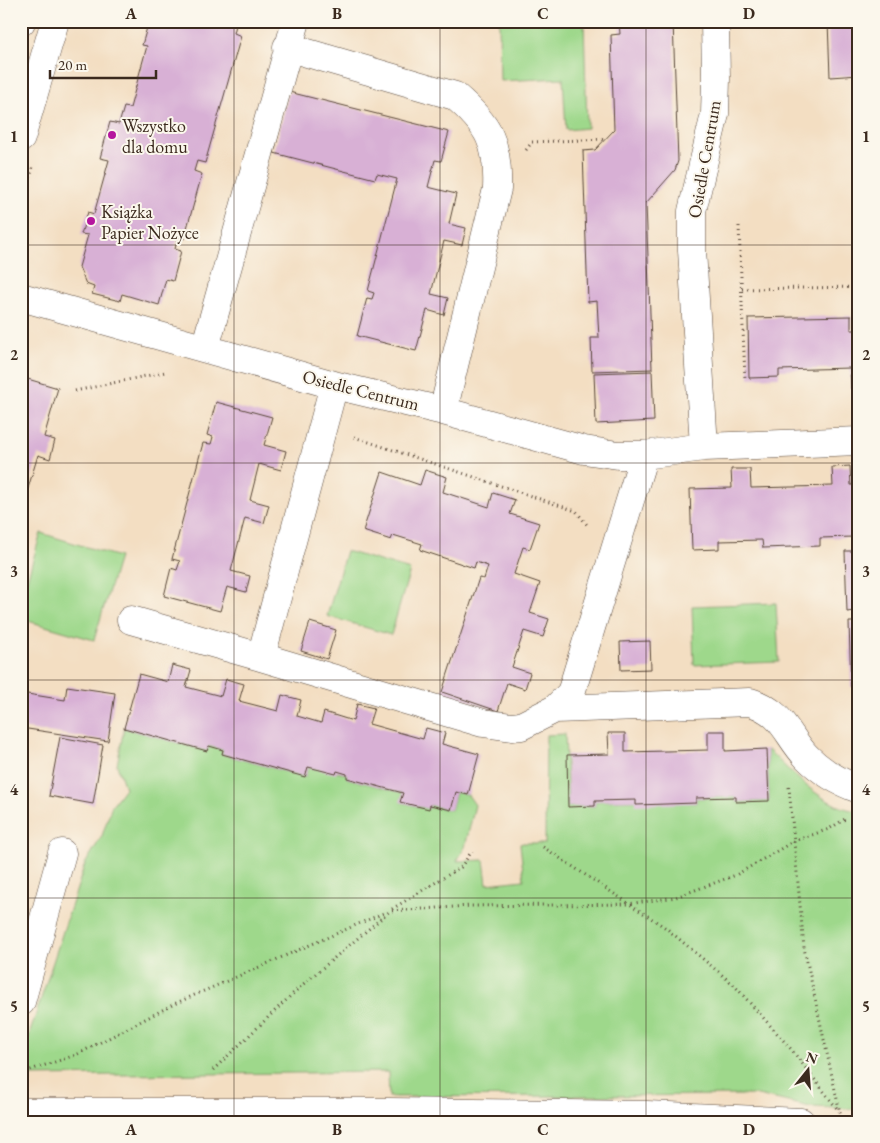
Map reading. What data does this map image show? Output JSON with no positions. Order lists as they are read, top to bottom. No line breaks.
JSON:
{"streets":{"main road":["Osiedle Centrum"]},"places":["Wszystko dla domu","Książka Papier Nożyce"],"scale_bar":"20 m","north":"top","grid":{"columns":["A","B","C","D"],"rows":["1","2","3","4","5"]}}
